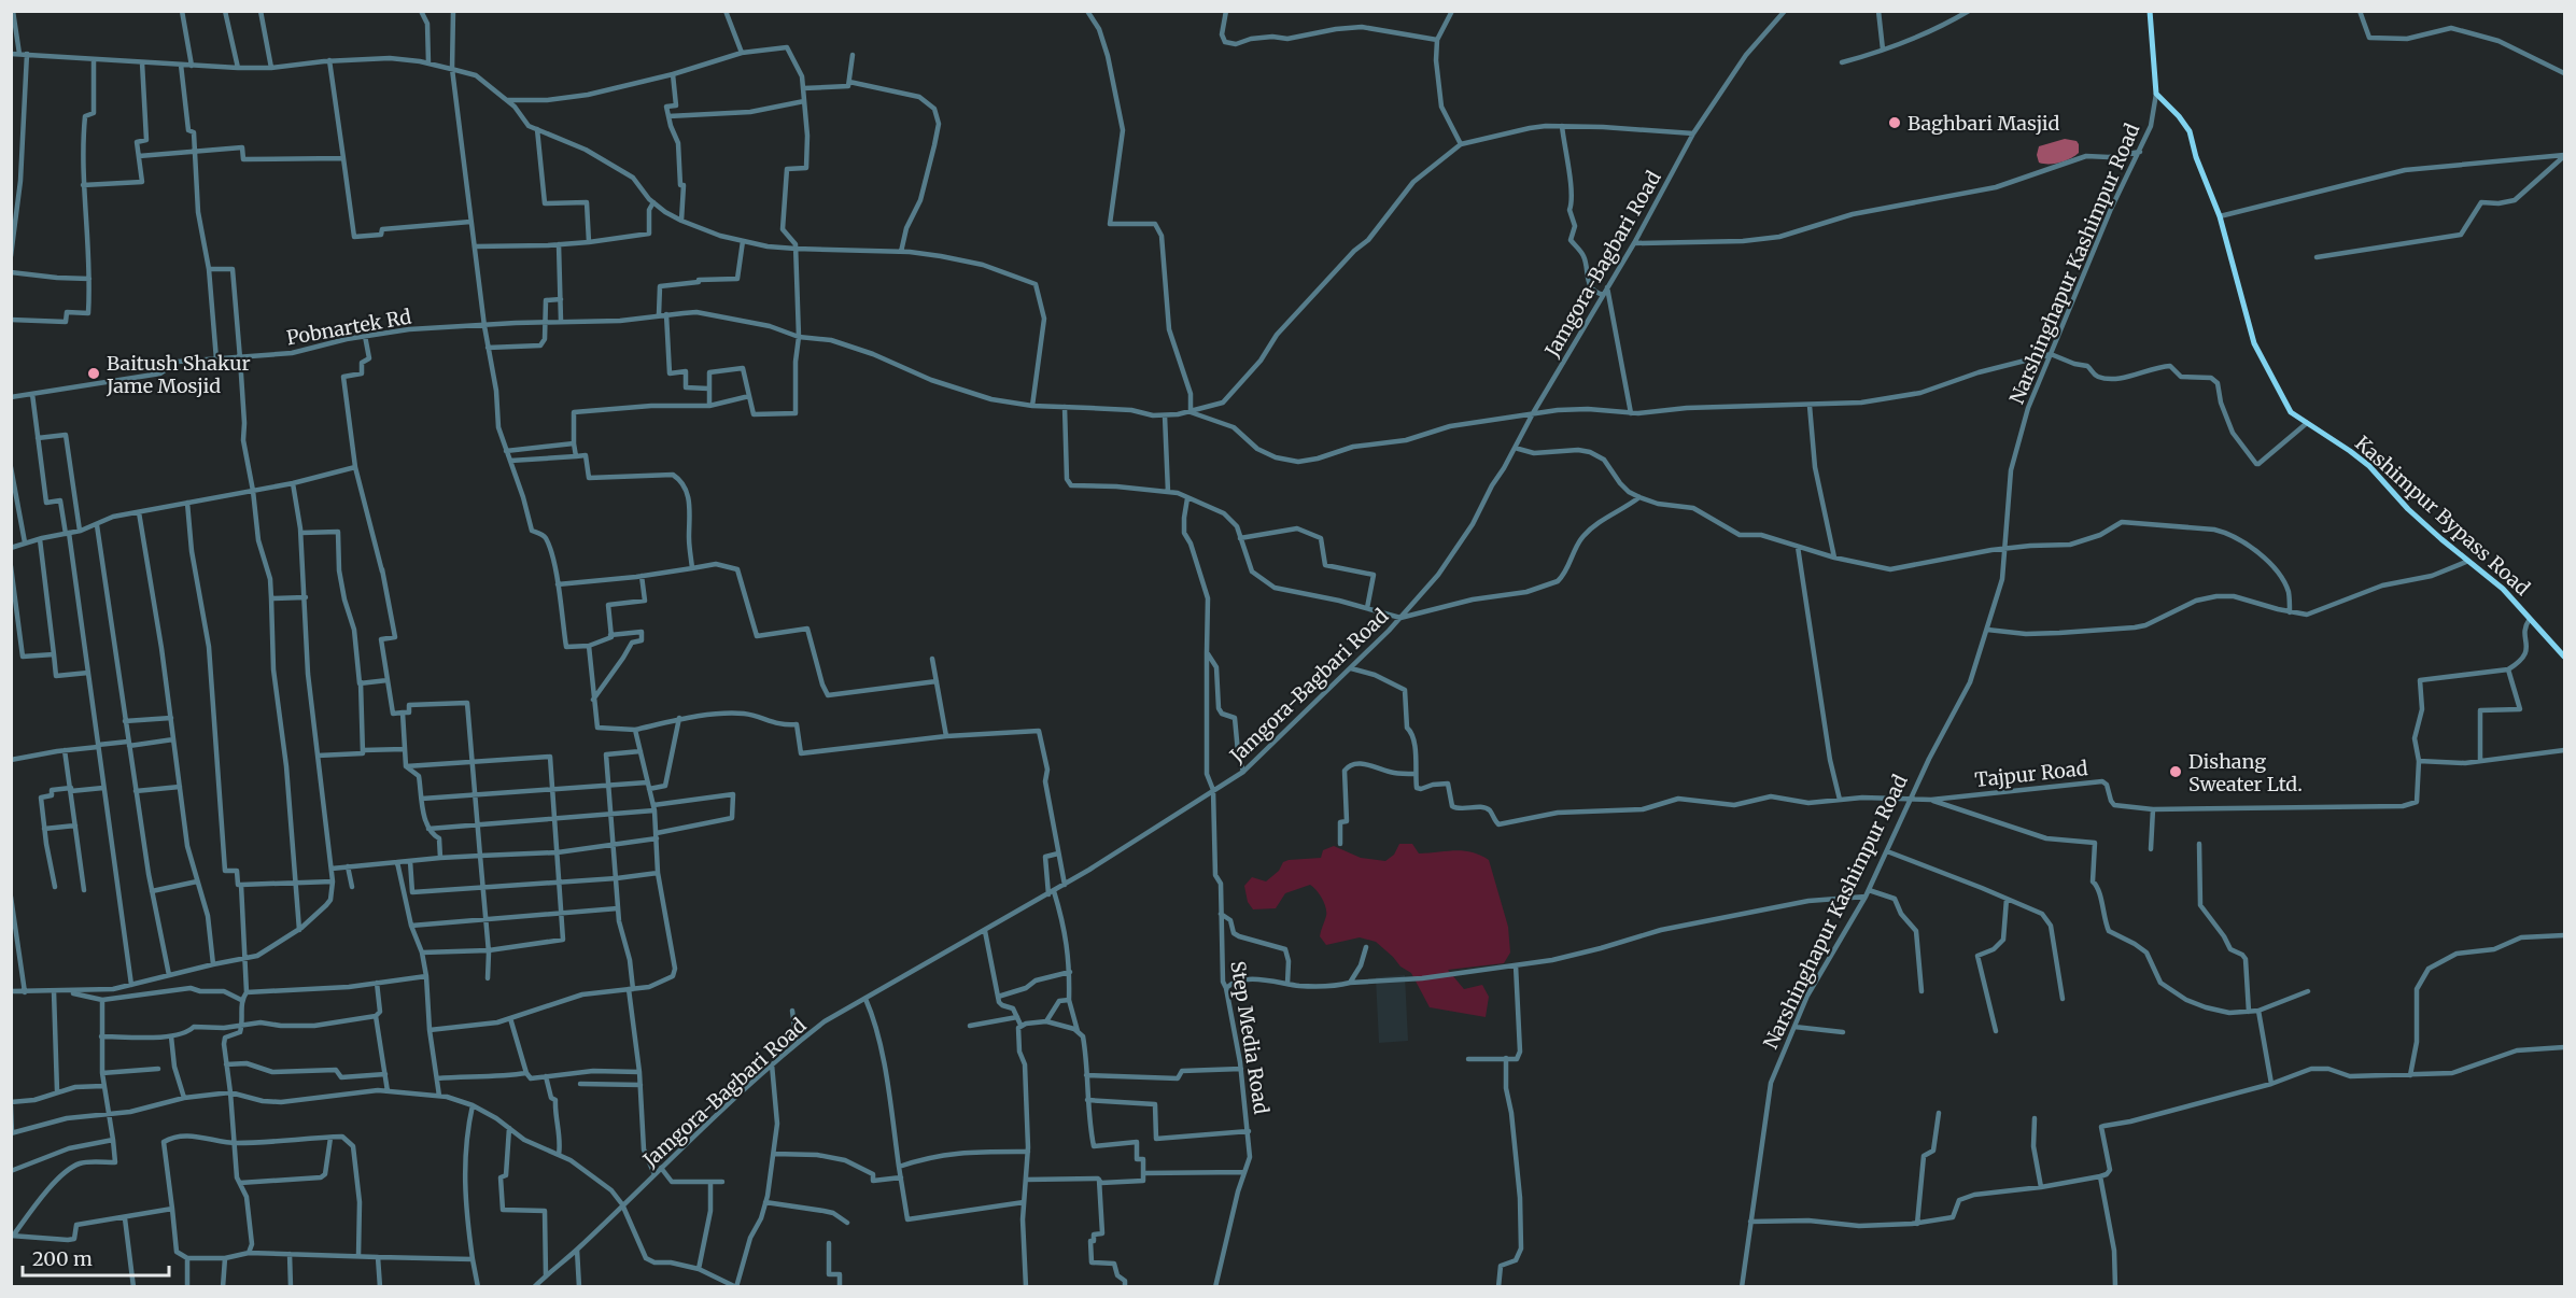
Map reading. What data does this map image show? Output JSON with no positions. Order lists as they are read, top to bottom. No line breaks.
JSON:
{"streets":{"main road":["Narshinghapur Kashimpur Road","Kashimpur Bypass Road"],"street":["Jamgora-Bagbari Road","Pobnartek Rd","Tajpur Road","Step Media Road"]},"crossings":[["Jamgora-Bagbari Road","Step Media Road"],["Narshinghapur Kashimpur Road","Kashimpur Bypass Road"],["Narshinghapur Kashimpur Road","Tajpur Road"]],"places":["Baghbari Masjid","Baitush Shakur Jame Mosjid","Dishang Sweater Ltd."],"scale_bar":"200 m"}
